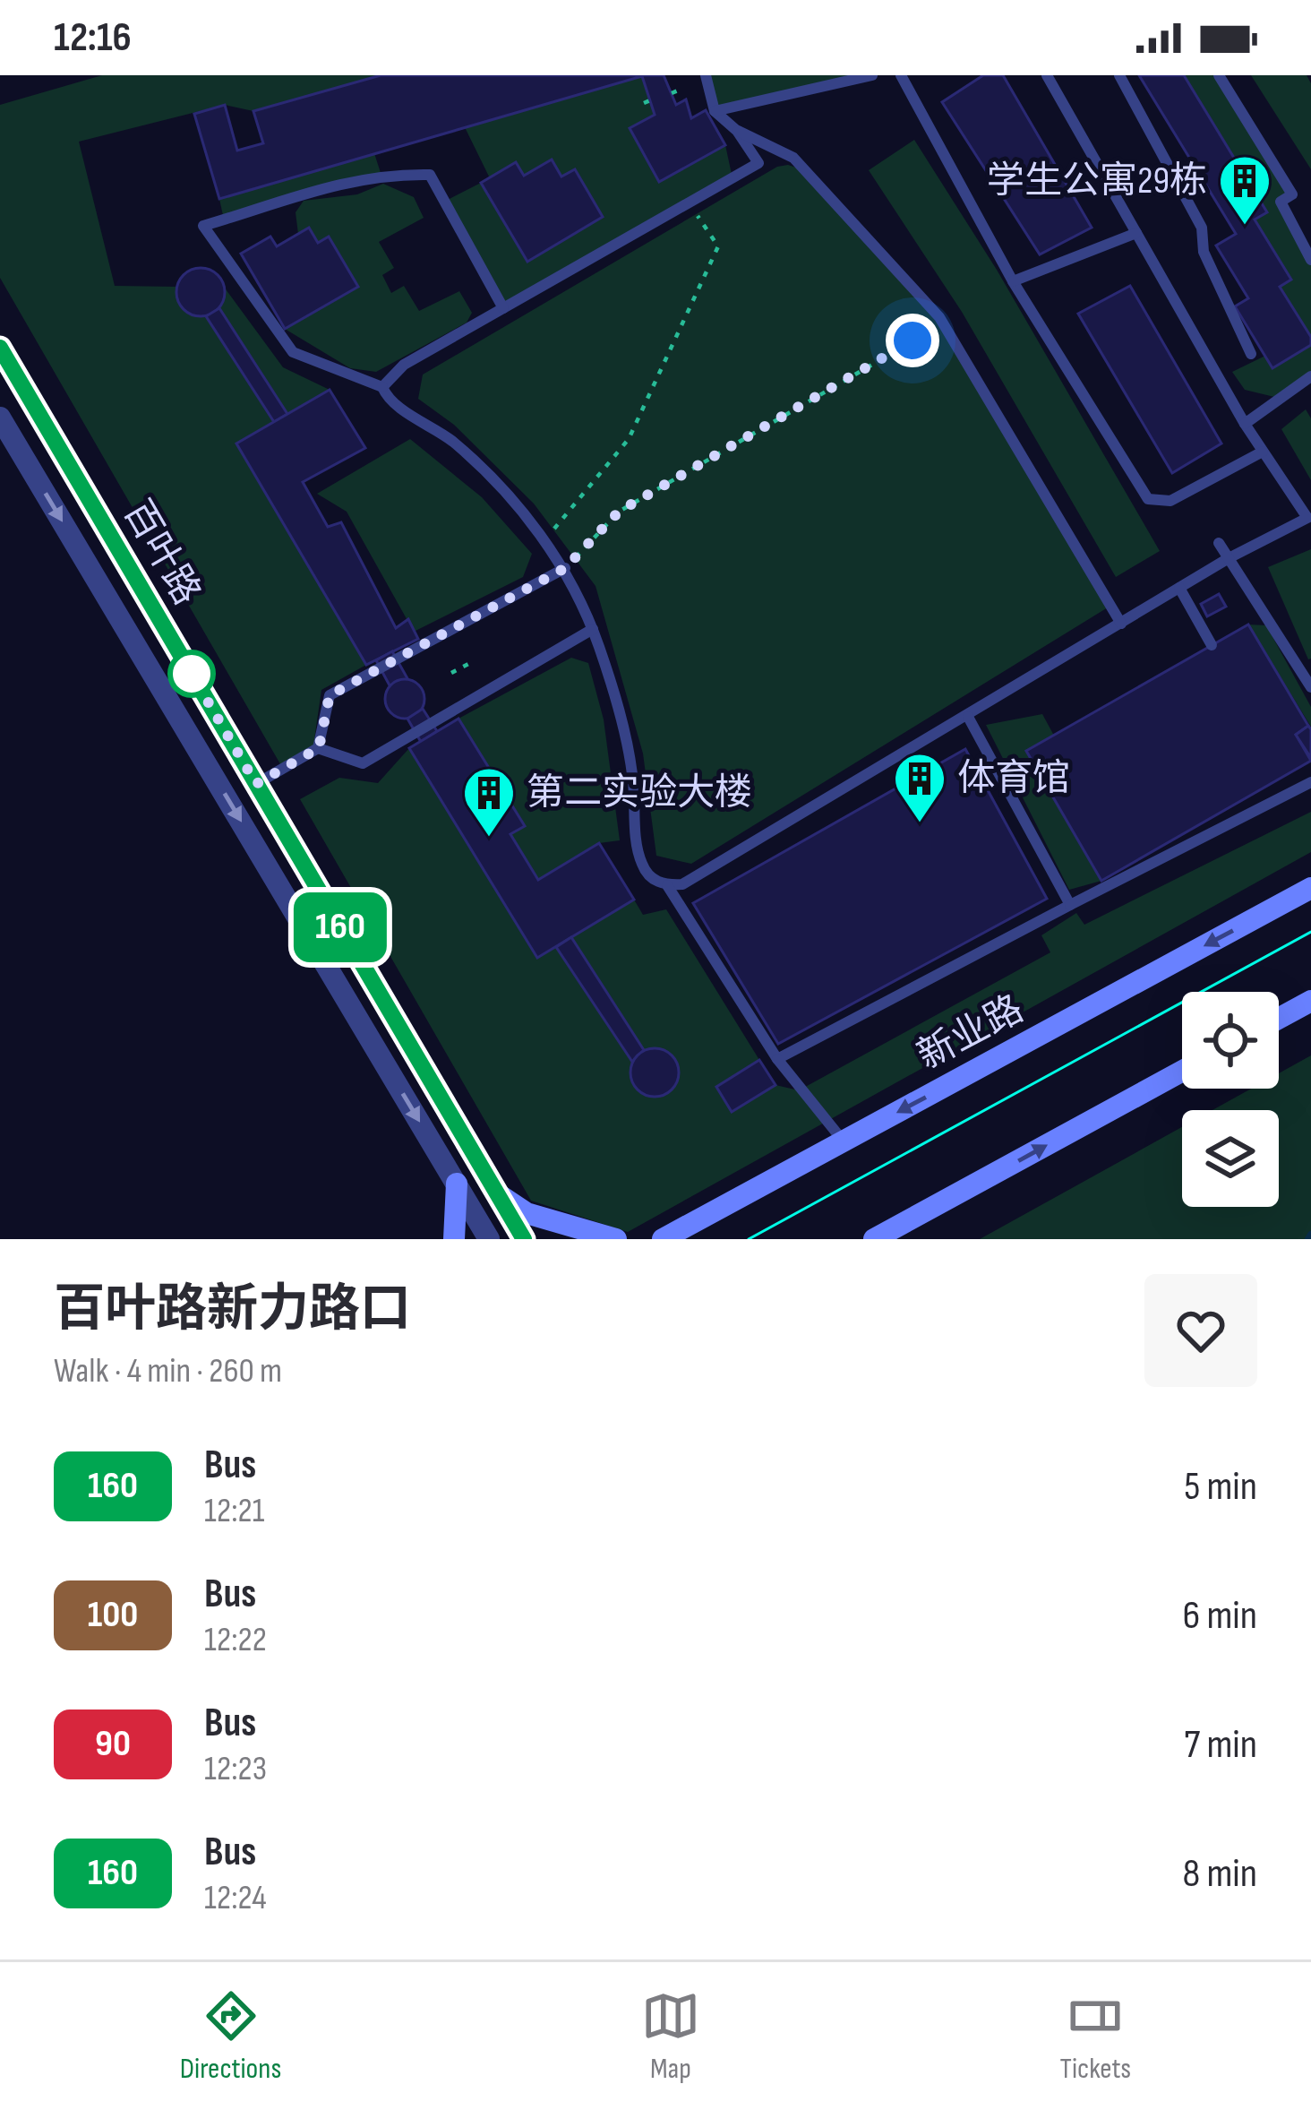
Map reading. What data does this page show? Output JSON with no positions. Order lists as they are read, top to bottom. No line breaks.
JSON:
{"streets":{"main road":["新业路"],"street":["百叶路"]},"places":{"building":["学生公寓29栋","体育馆","第二实验大楼"]},"lines":["bus line 160"],"page":{"status":"12:16","on_map":"160","heading":["百叶路新力路口","Walk · 4 min · 260 m"],"list":[{"mark":"160","name":"Bus","note":"12:21","value":"5 min"},{"mark":"100","name":"Bus","note":"12:22","value":"6 min"},{"mark":"90","name":"Bus","note":"12:23","value":"7 min"},{"mark":"160","name":"Bus","note":"12:24","value":"8 min"}],"tabs":["Directions","Map","Tickets"]}}
